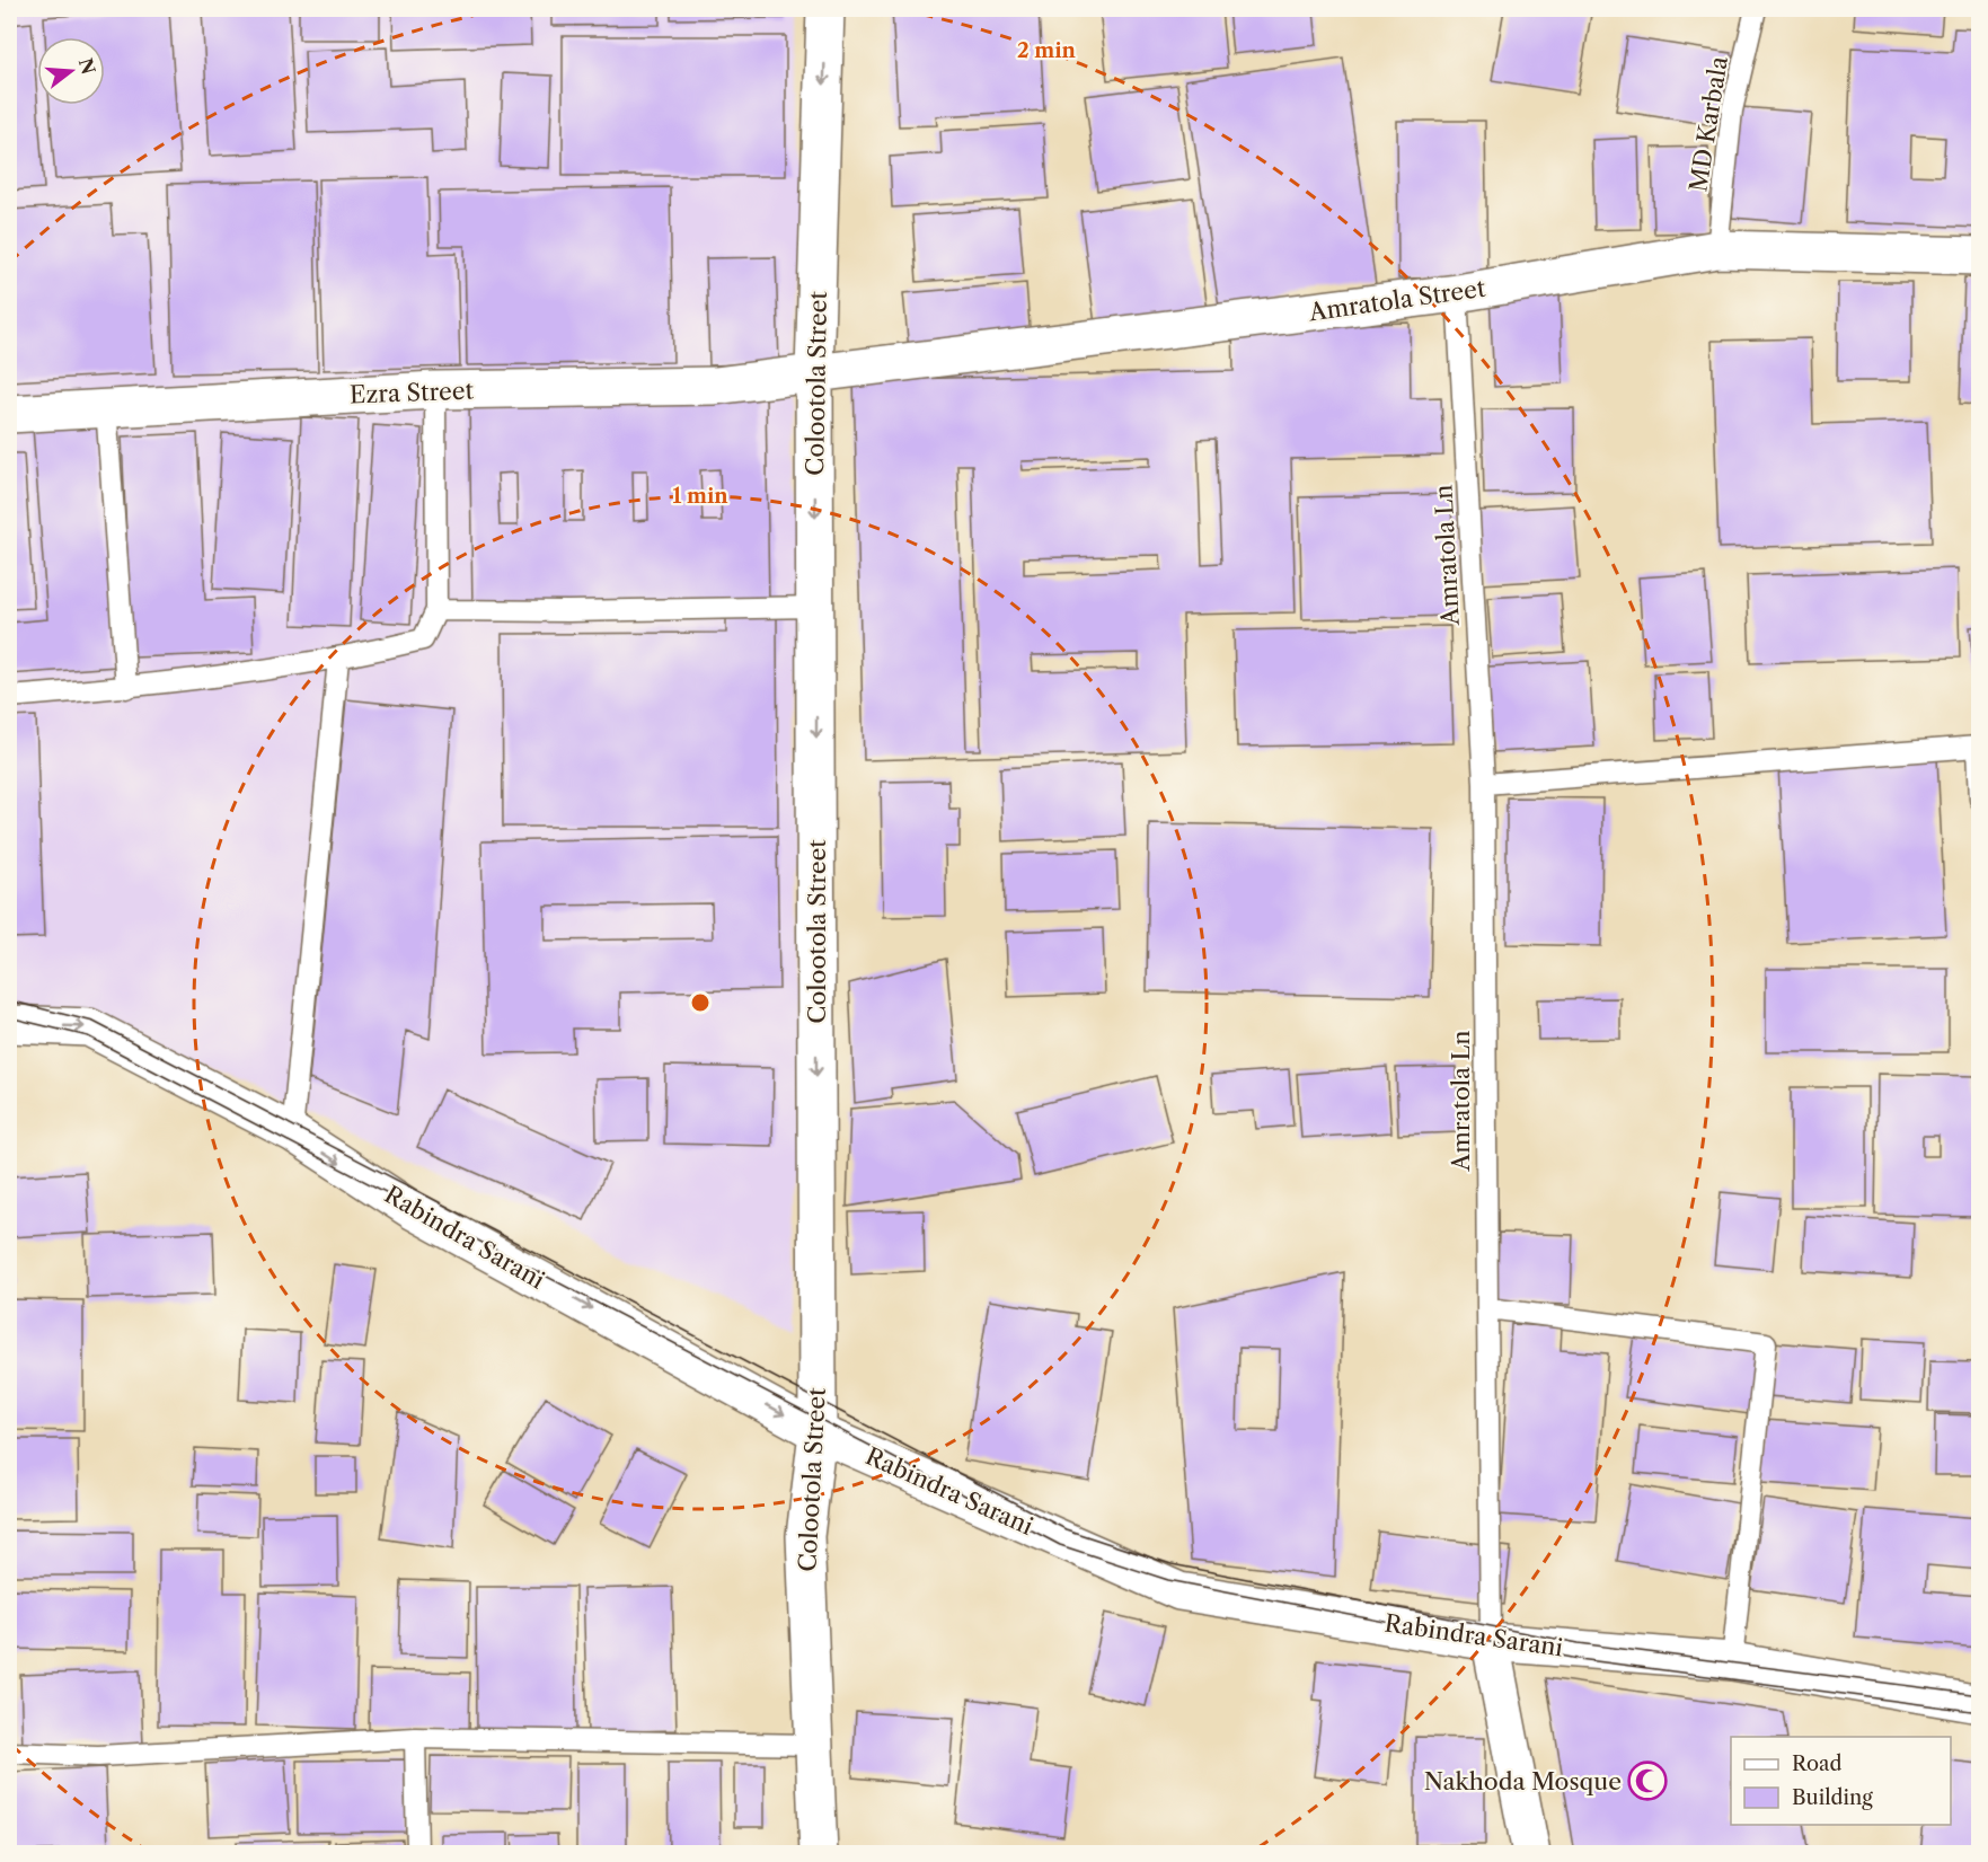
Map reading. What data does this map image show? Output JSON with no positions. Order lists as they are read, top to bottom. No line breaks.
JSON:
{"streets":{"main road":["Amratola Street","Colootola Street","Ezra Street","Rabindra Sarani"],"lane":["MD Karbala","Amratola Ln"]},"crossings":[["MD Karbala","Amratola Street"],["Amratola Street","Colootola Street"],["Amratola Street","Ezra Street"],["Amratola Street","Amratola Ln"],["Colootola Street","Ezra Street"],["Colootola Street","Rabindra Sarani"],["Amratola Ln","Rabindra Sarani"]],"one_way":["Colootola Street","Rabindra Sarani"],"places":{"mosque":["Nakhoda Mosque"]},"legend":["Road","Building"],"north":"right","rings":["2 min","1 min"]}
